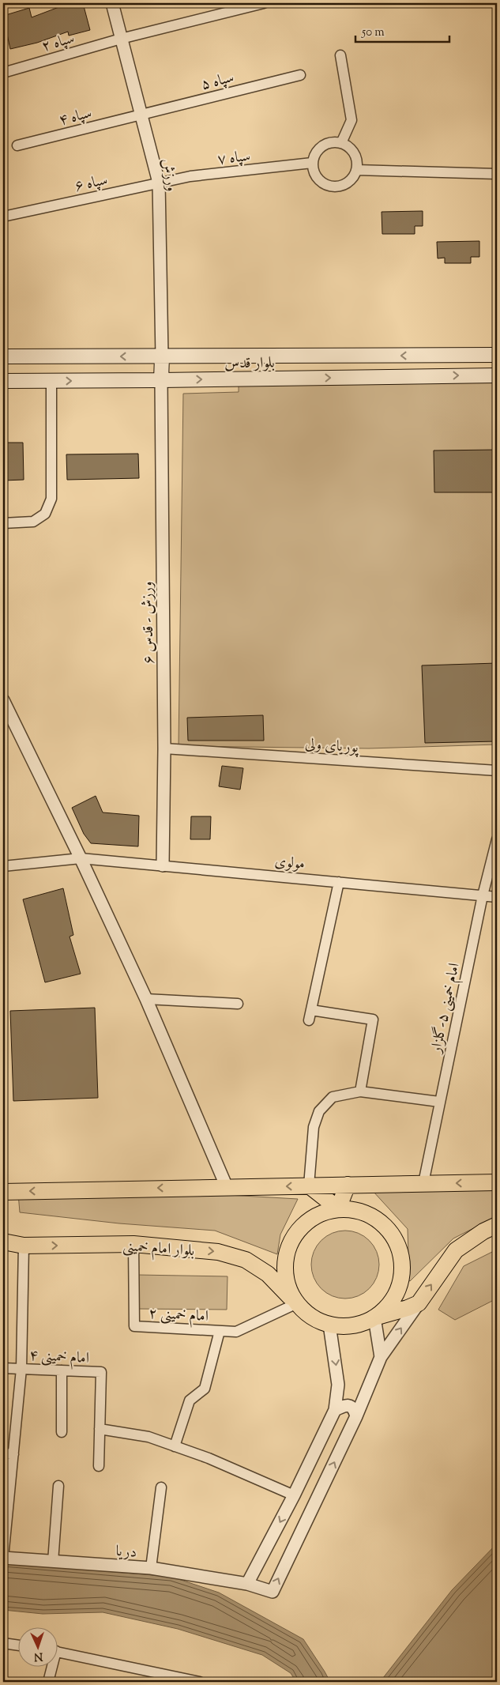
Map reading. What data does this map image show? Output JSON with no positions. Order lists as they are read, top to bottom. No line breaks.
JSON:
{"streets":{"main road":["بلوار قدس","بلوار امام خمینی"],"street":["سپاه ۲","سپاه ۵","سپاه ۴","سپاه ۷","ورزش","سپاه ۶","ورزش - قدس ۶","پوریای ولی","مولوی","امام خمینی ۵-گلزار","امام خمینی ۲","امام خمینی ۴","دریا"]},"crossings":[["سپاه ۲","ورزش"],["سپاه ۵","سپاه ۴"],["سپاه ۵","ورزش"],["سپاه ۴","ورزش"],["سپاه ۷","ورزش"],["سپاه ۷","سپاه ۶"],["ورزش","سپاه ۶"],["ورزش","بلوار قدس"],["بلوار قدس","ورزش - قدس ۶"],["ورزش - قدس ۶","پوریای ولی"],["ورزش - قدس ۶","مولوی"],["مولوی","امام خمینی ۵-گلزار"],["بلوار امام خمینی","امام خمینی ۲"],["بلوار امام خمینی","امام خمینی ۴"]],"scale_bar":"50 m","north":"bottom"}
